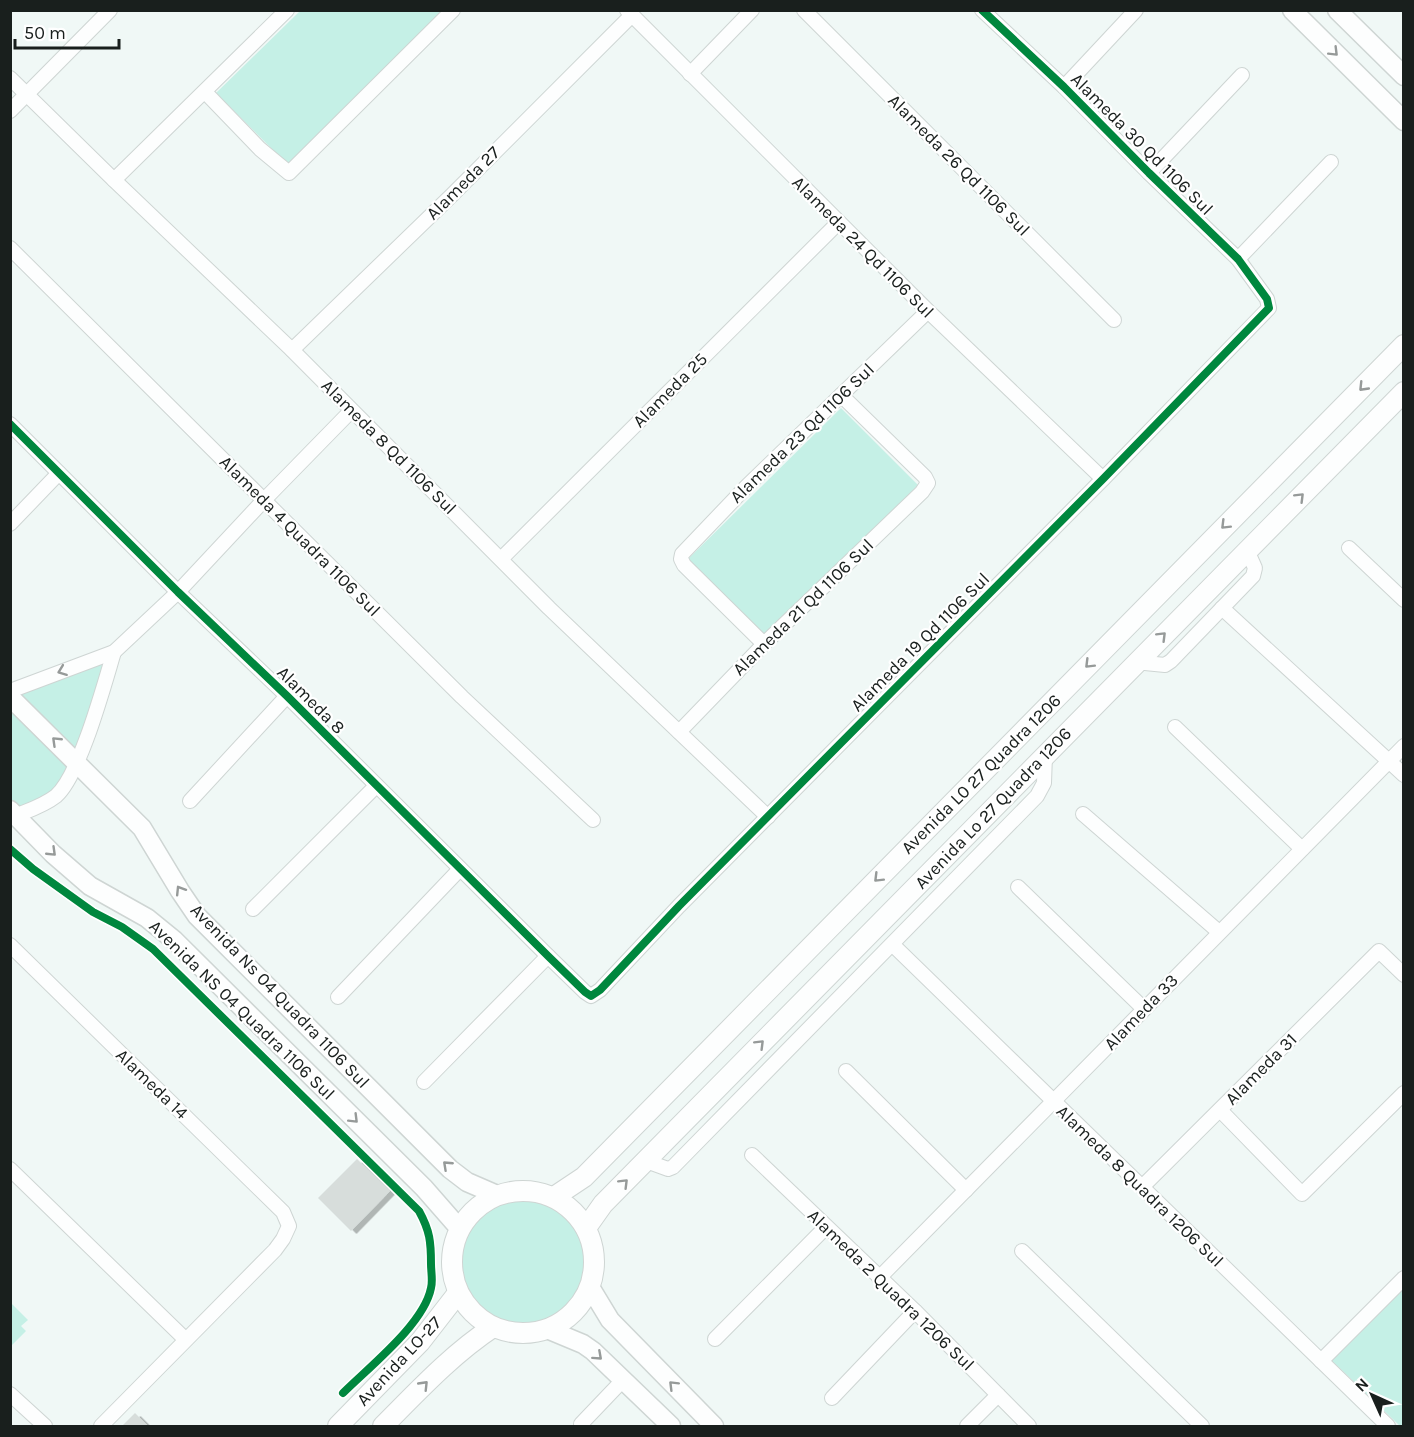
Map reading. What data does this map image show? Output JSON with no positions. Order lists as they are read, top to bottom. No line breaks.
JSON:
{"streets":{"main road":["Avenida L0 27 Quadra 1206","Avenida Lo 27 Quadra 1206","Avenida LO-27"],"street":["Alameda 30 Qd 1106 Sul","Alameda 26 Qd 1106 Sul","Alameda 27","Alameda 24 Qd 1106 Sul","Alameda 25","Alameda 23 Qd 1106 Sul","Alameda 8 Qd 1106 Sul","Alameda 4 Quadra 1106 Sul","Alameda 21 Qd 1106 Sul","Alameda 19 Qd 1106 Sul","Alameda 8","Avenida Ns 04 Quadra 1106 Sul","Avenida NS 04 Quadra 1106 Sul","Alameda 33","Alameda 31","Alameda 14","Alameda 8 Quadra 1206 Sul","Alameda 2 Quadra 1206 Sul"]},"crossings":[["Alameda 30 Qd 1106 Sul","Alameda 19 Qd 1106 Sul"],["Alameda 27","Alameda 24 Qd 1106 Sul"],["Alameda 27","Alameda 8 Qd 1106 Sul"],["Alameda 24 Qd 1106 Sul","Alameda 25"],["Alameda 24 Qd 1106 Sul","Alameda 23 Qd 1106 Sul"],["Alameda 24 Qd 1106 Sul","Alameda 19 Qd 1106 Sul"],["Alameda 25","Alameda 8 Qd 1106 Sul"],["Alameda 23 Qd 1106 Sul","Alameda 21 Qd 1106 Sul"],["Alameda 8 Qd 1106 Sul","Alameda 21 Qd 1106 Sul"],["Alameda 8 Qd 1106 Sul","Alameda 19 Qd 1106 Sul"],["Alameda 19 Qd 1106 Sul","Alameda 8"],["Avenida L0 27 Quadra 1206","Avenida Lo 27 Quadra 1206"],["Avenida L0 27 Quadra 1206","Avenida Ns 04 Quadra 1106 Sul"],["Avenida L0 27 Quadra 1206","Avenida NS 04 Quadra 1106 Sul"],["Avenida L0 27 Quadra 1206","Avenida LO-27"],["Avenida Lo 27 Quadra 1206","Avenida Ns 04 Quadra 1106 Sul"],["Avenida Lo 27 Quadra 1206","Avenida NS 04 Quadra 1106 Sul"],["Avenida Lo 27 Quadra 1206","Avenida LO-27"],["Avenida Ns 04 Quadra 1106 Sul","Avenida NS 04 Quadra 1106 Sul"],["Avenida Ns 04 Quadra 1106 Sul","Avenida LO-27"],["Avenida NS 04 Quadra 1106 Sul","Avenida LO-27"],["Alameda 33","Alameda 8 Quadra 1206 Sul"],["Alameda 33","Alameda 2 Quadra 1206 Sul"],["Alameda 31","Alameda 8 Quadra 1206 Sul"]],"one_way":["Avenida L0 27 Quadra 1206","Avenida Lo 27 Quadra 1206","Avenida Ns 04 Quadra 1106 Sul","Avenida NS 04 Quadra 1106 Sul"],"scale_bar":"50 m","north":"top left"}
